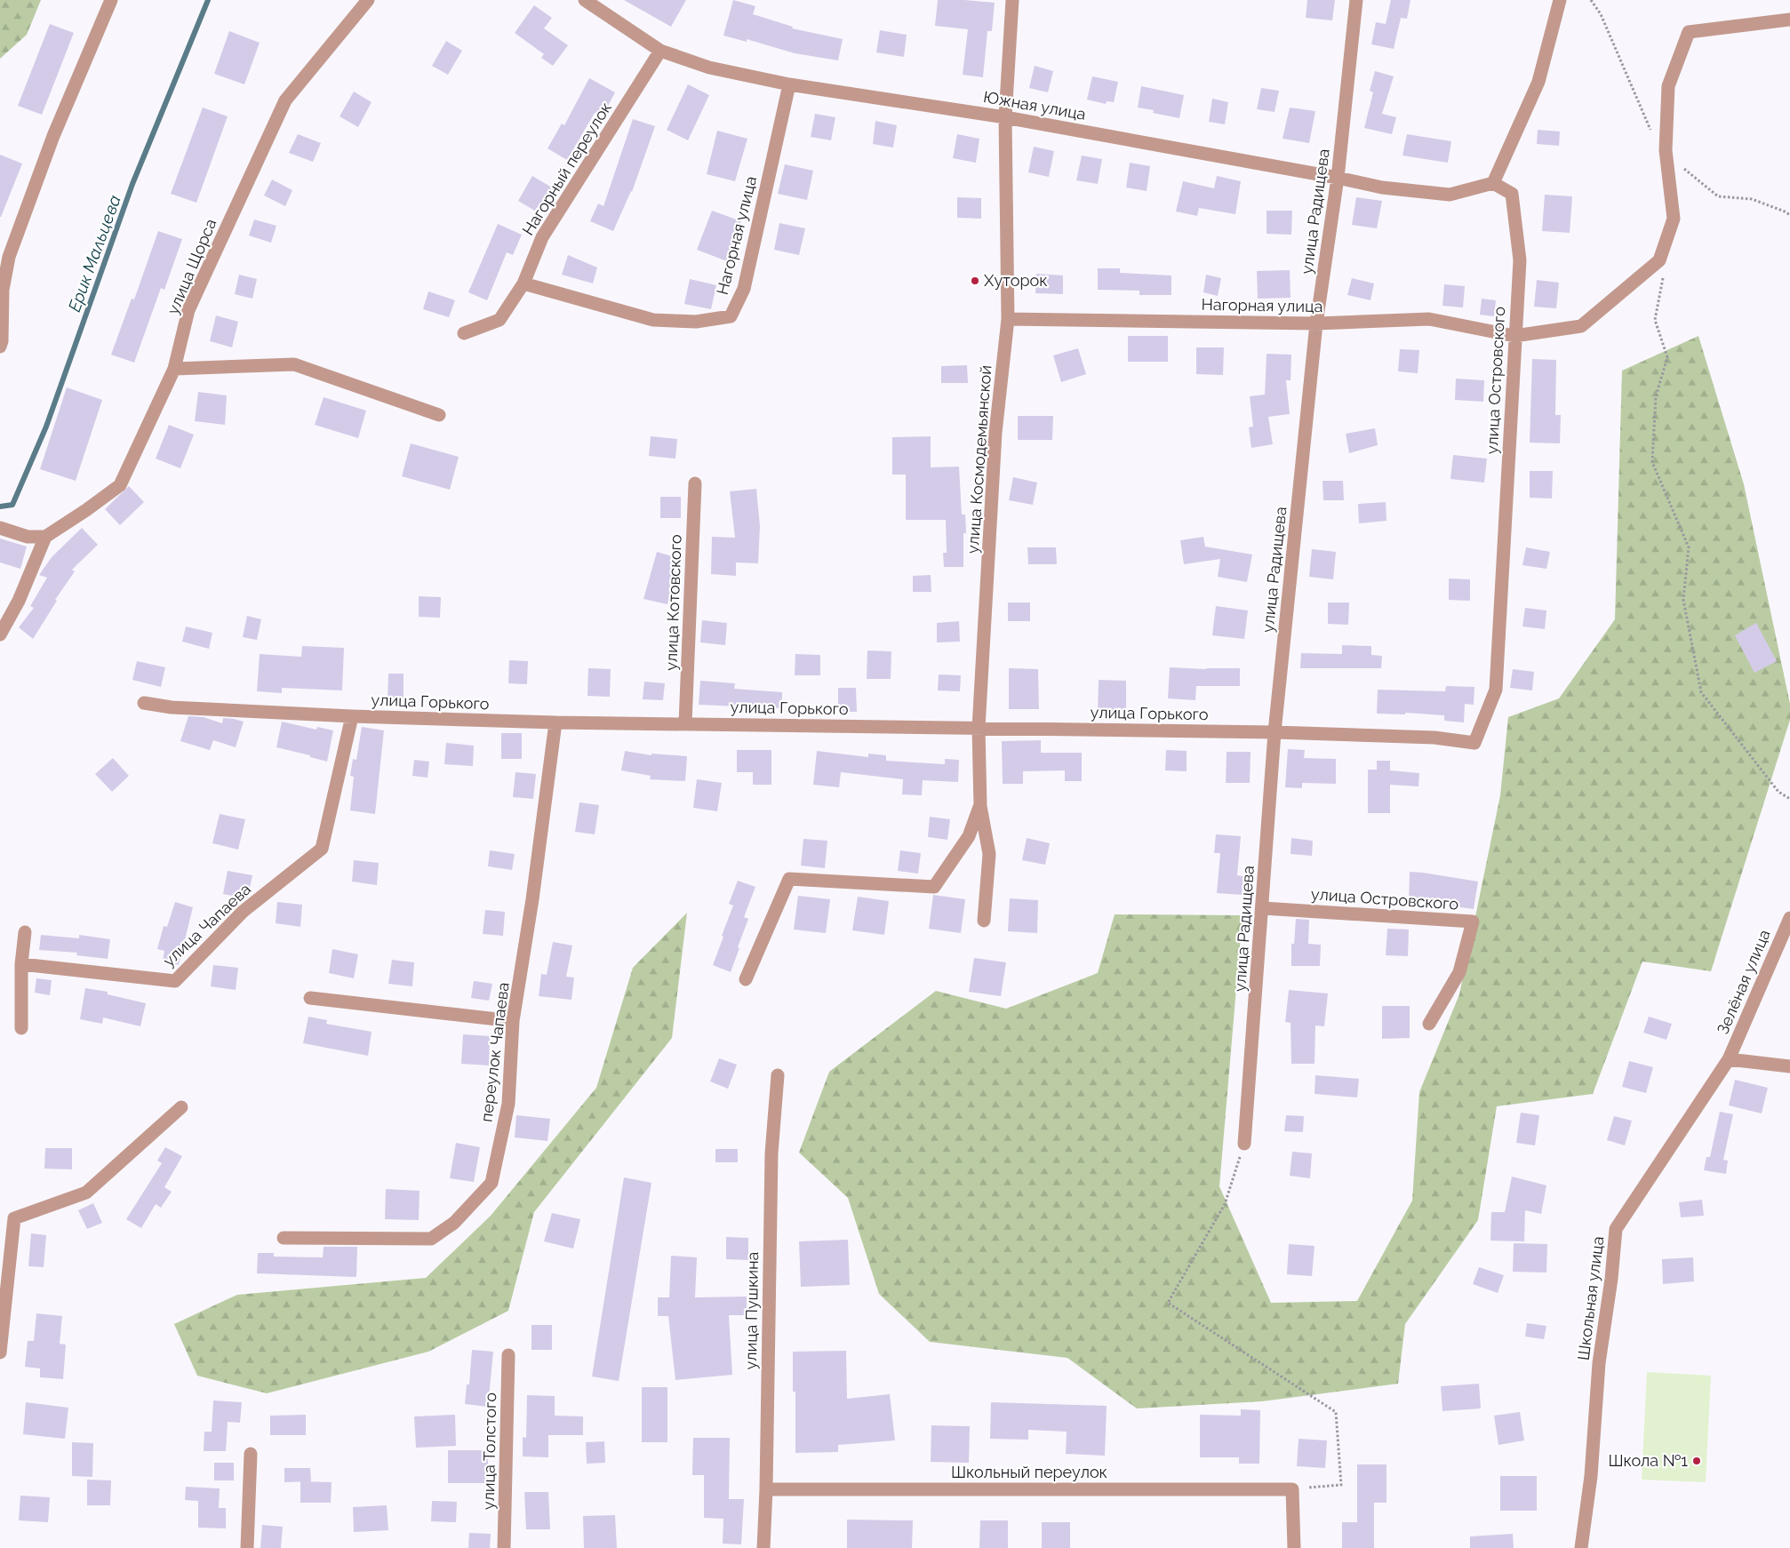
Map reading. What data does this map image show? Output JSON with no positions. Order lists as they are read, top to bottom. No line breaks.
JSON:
{"streets":{"street":["Южная улица","Нагорный переулок","улица Радищева","Нагорная улица","улица Щорса","улица Островского","улица Космодемьянской","улица Котовского","улица Горького","улица Чапаева","Зелёная улица","переулок Чапаева","Школьная улица","улица Пушкина","улица Толстого","Школьный переулок"]},"crossings":[["Южная улица","Нагорный переулок"],["Южная улица","улица Радищева"],["Южная улица","Нагорная улица"],["Южная улица","улица Островского"],["Южная улица","улица Космодемьянской"],["Нагорный переулок","Нагорная улица"],["улица Радищева","Нагорная улица"],["улица Радищева","улица Островского"],["улица Радищева","улица Горького"],["Нагорная улица","улица Островского"],["Нагорная улица","улица Космодемьянской"],["улица Островского","улица Горького"],["улица Космодемьянской","улица Горького"],["улица Котовского","улица Горького"],["улица Горького","улица Чапаева"],["улица Горького","переулок Чапаева"],["Зелёная улица","Школьная улица"],["улица Пушкина","Школьный переулок"]],"water":["Ерик Мальцева"],"places":["Хуторок","Школа №1"]}
